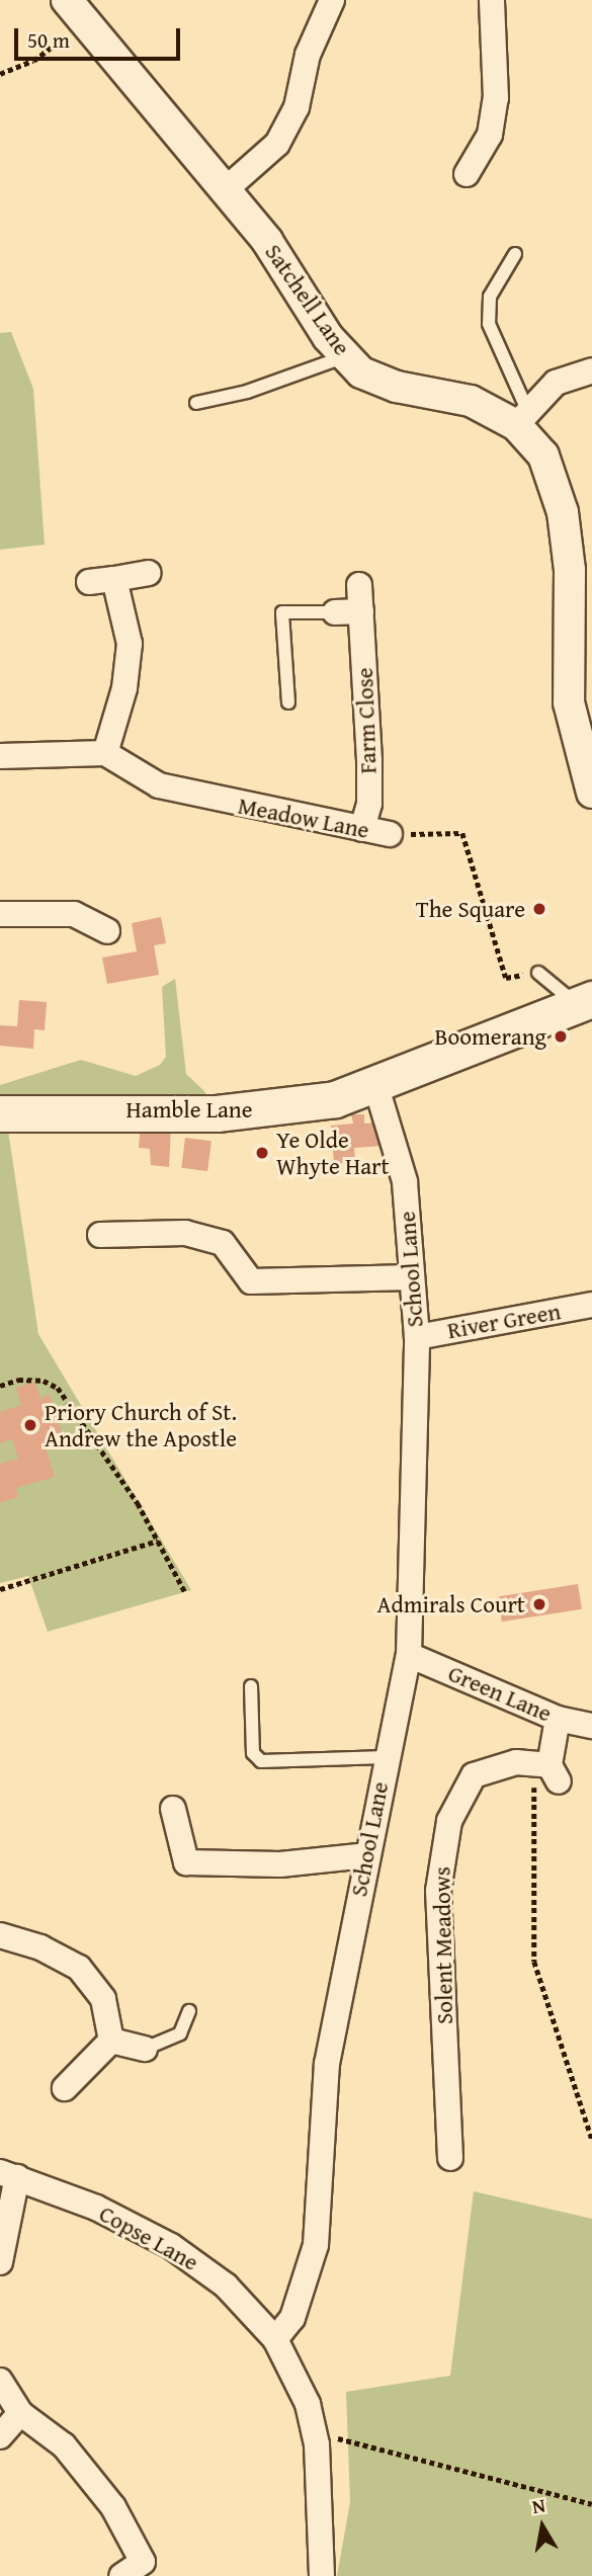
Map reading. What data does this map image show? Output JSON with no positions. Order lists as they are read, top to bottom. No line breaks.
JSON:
{"streets":{"main road":["Hamble Lane"],"street":["Satchell Lane","Farm Close","Meadow Lane","School Lane","River Green","Green Lane","Solent Meadows","Copse Lane"]},"crossings":[["Farm Close","Meadow Lane"],["Hamble Lane","School Lane"],["School Lane","River Green"],["School Lane","Green Lane"],["School Lane","Copse Lane"]],"places":["The Square","Boomerang","Ye Olde Whyte Hart","Priory Church of St. Andrew the Apostle","Admirals Court"],"scale_bar":"50 m","north":"top"}
